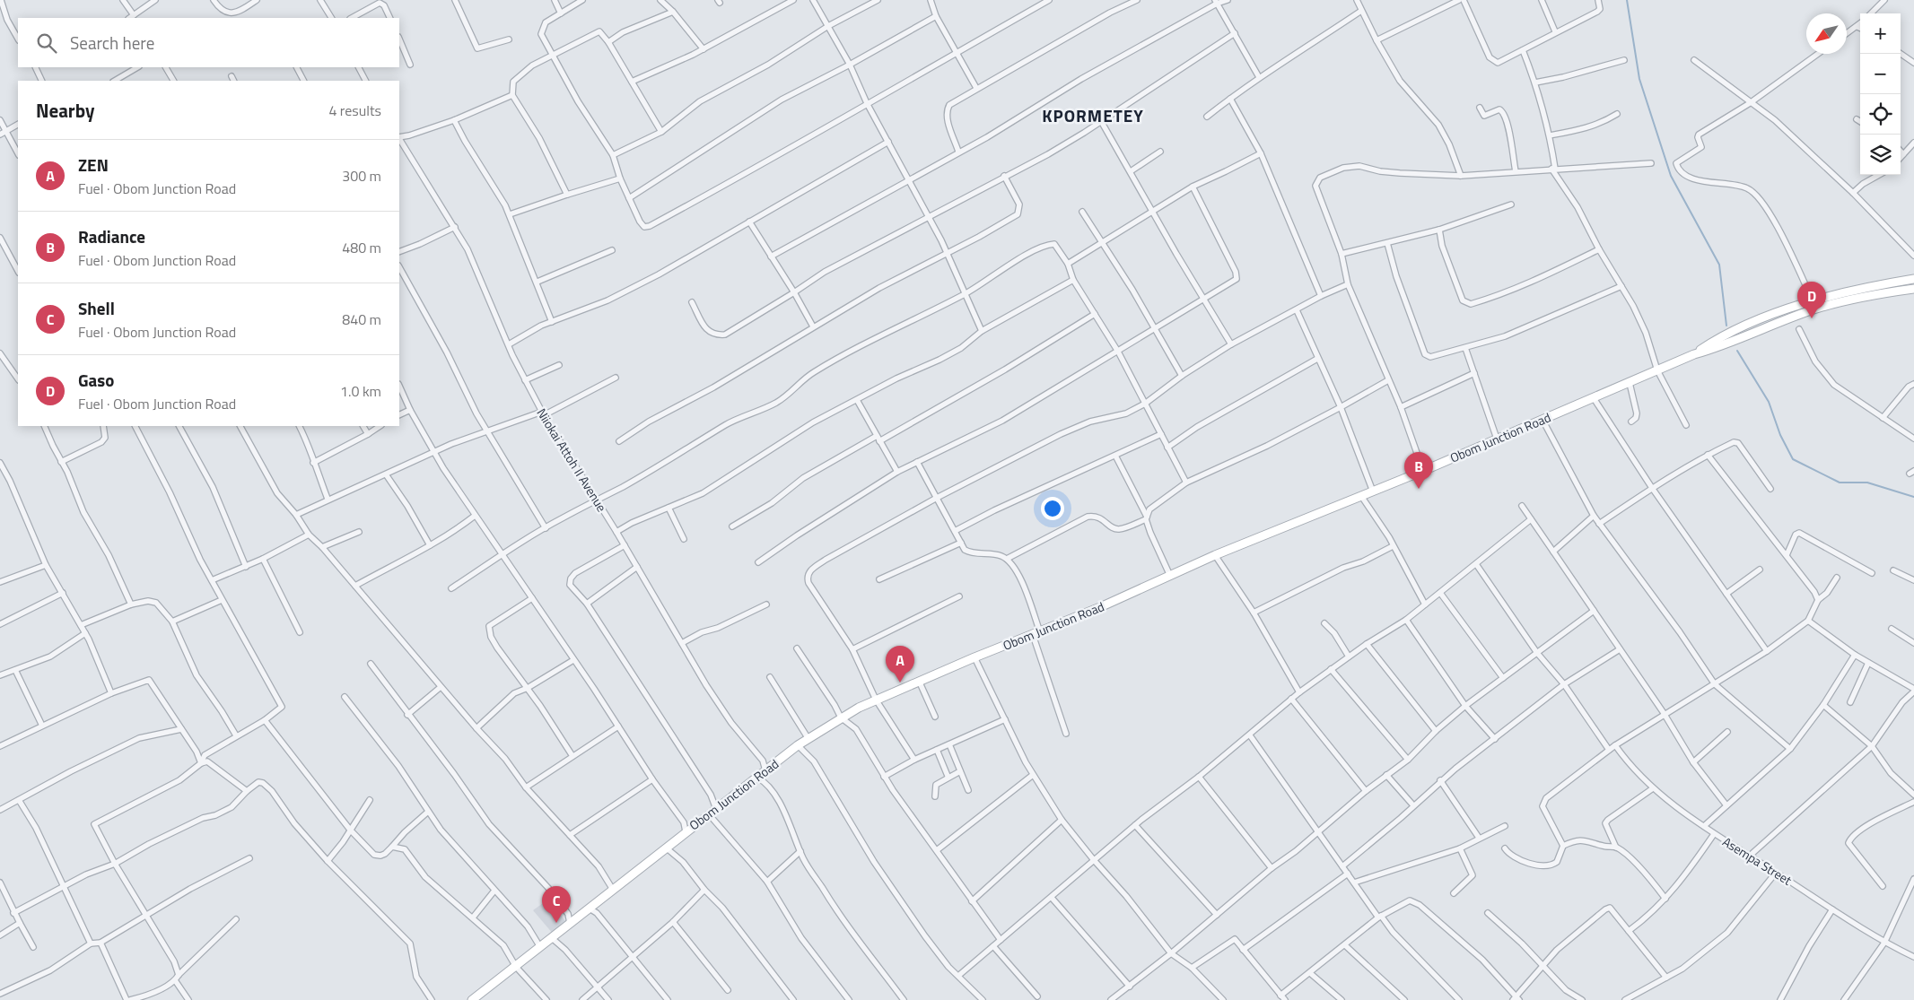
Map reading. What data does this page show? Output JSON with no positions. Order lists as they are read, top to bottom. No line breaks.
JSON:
{"streets":{"main road":["Obom Junction Road"],"street":["Niiokai Attoh II Avenue","Asempa Street"]},"crossings":[["Obom Junction Road","Niiokai Attoh II Avenue"]],"districts":["KPORMETEY"],"north":"bottom left","page":{"map_buttons":["+","−"],"search":"Search here","heading":["Nearby","4 results"],"list":[{"mark":"A","name":"ZEN","note":"Fuel · Obom Junction Road","value":"300 m"},{"mark":"B","name":"Radiance","note":"Fuel · Obom Junction Road","value":"480 m"},{"mark":"C","name":"Shell","note":"Fuel · Obom Junction Road","value":"840 m"},{"mark":"D","name":"Gaso","note":"Fuel · Obom Junction Road","value":"1.0 km"}],"pins":["D","B","A","C"]}}
